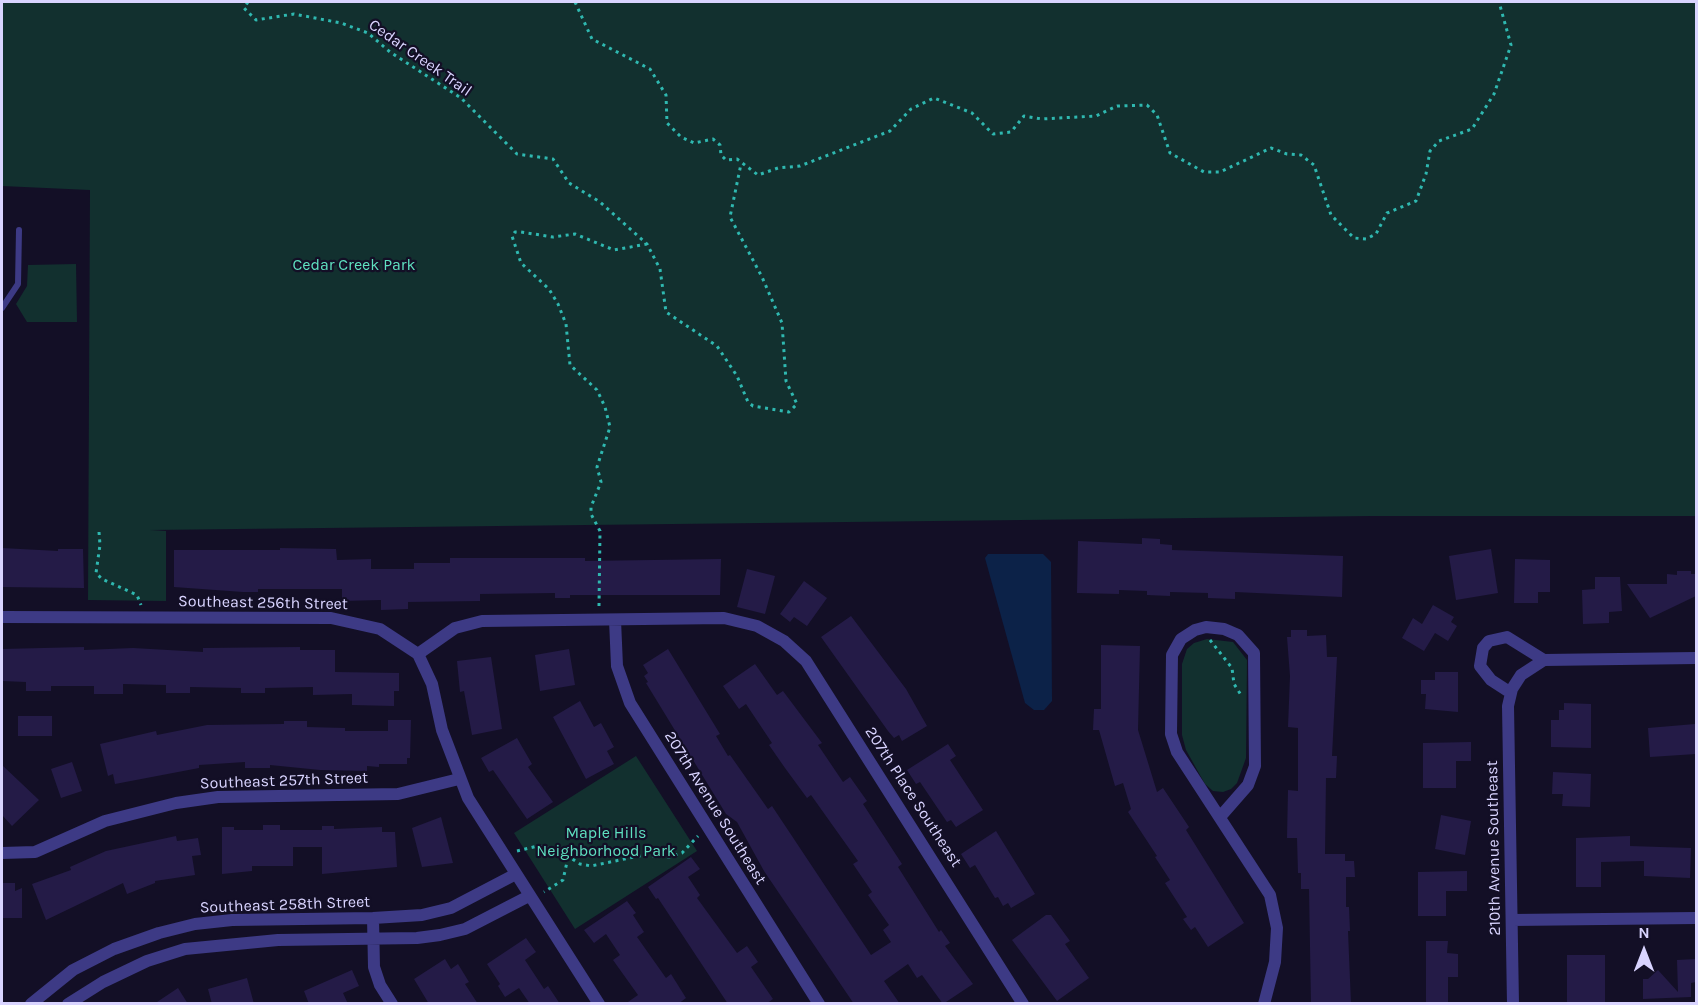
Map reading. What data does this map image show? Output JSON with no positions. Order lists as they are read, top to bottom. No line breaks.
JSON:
{"streets":{"street":["Southeast 256th Street","Southeast 257th Street","207th Place Southeast","207th Avenue Southeast","210th Avenue Southeast","Southeast 258th Street"],"path":["Cedar Creek Trail"]},"crossings":[["207th Place Southeast","207th Avenue Southeast"]],"parks":["Cedar Creek Park","Maple Hills Neighborhood Park"],"north":"top"}
